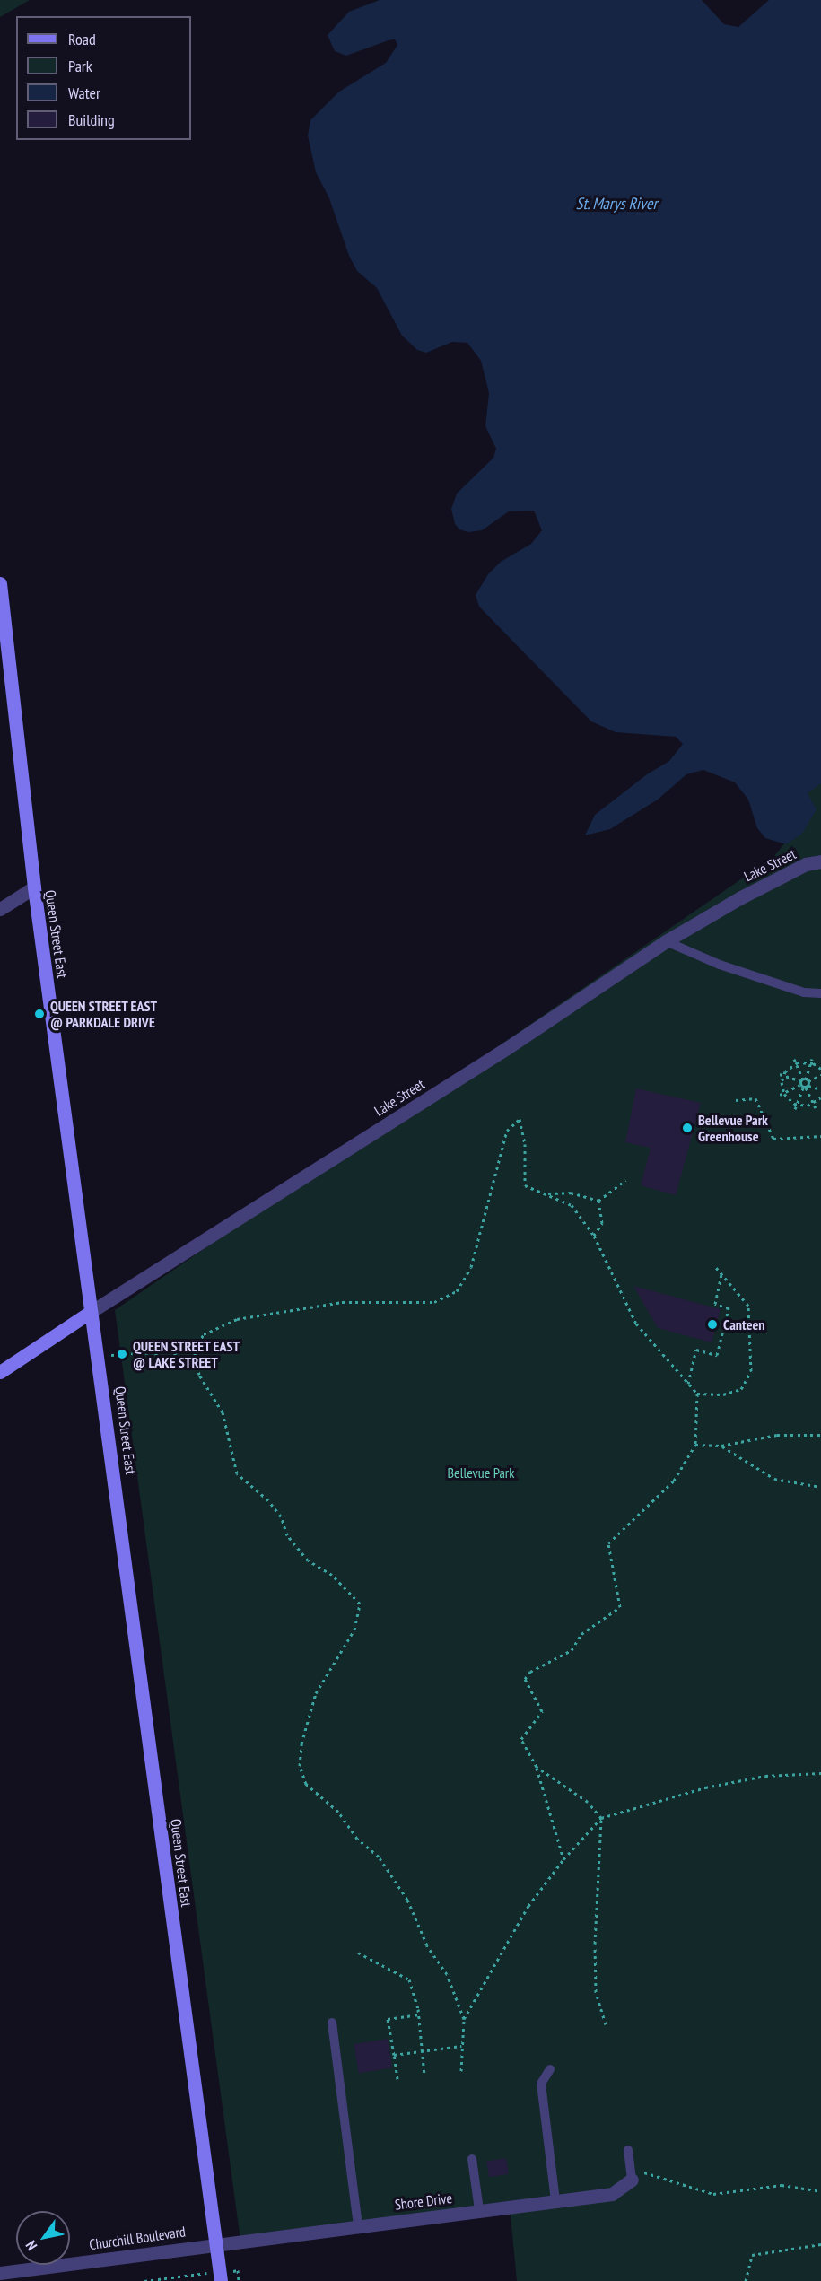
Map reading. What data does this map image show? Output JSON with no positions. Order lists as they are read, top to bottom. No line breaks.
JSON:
{"streets":{"main road":["Lake Street","Queen Street East"],"street":["Shore Drive","Churchill Boulevard"]},"crossings":[["Lake Street","Queen Street East"],["Queen Street East","Shore Drive"],["Queen Street East","Churchill Boulevard"],["Shore Drive","Churchill Boulevard"]],"water":["St. Marys River"],"parks":["Bellevue Park"],"places":["QUEEN STREET EAST @ PARKDALE DRIVE","Bellevue Park Greenhouse","Canteen","QUEEN STREET EAST @ LAKE STREET"],"legend":["Road","Park","Water","Building"],"north":"bottom left"}
